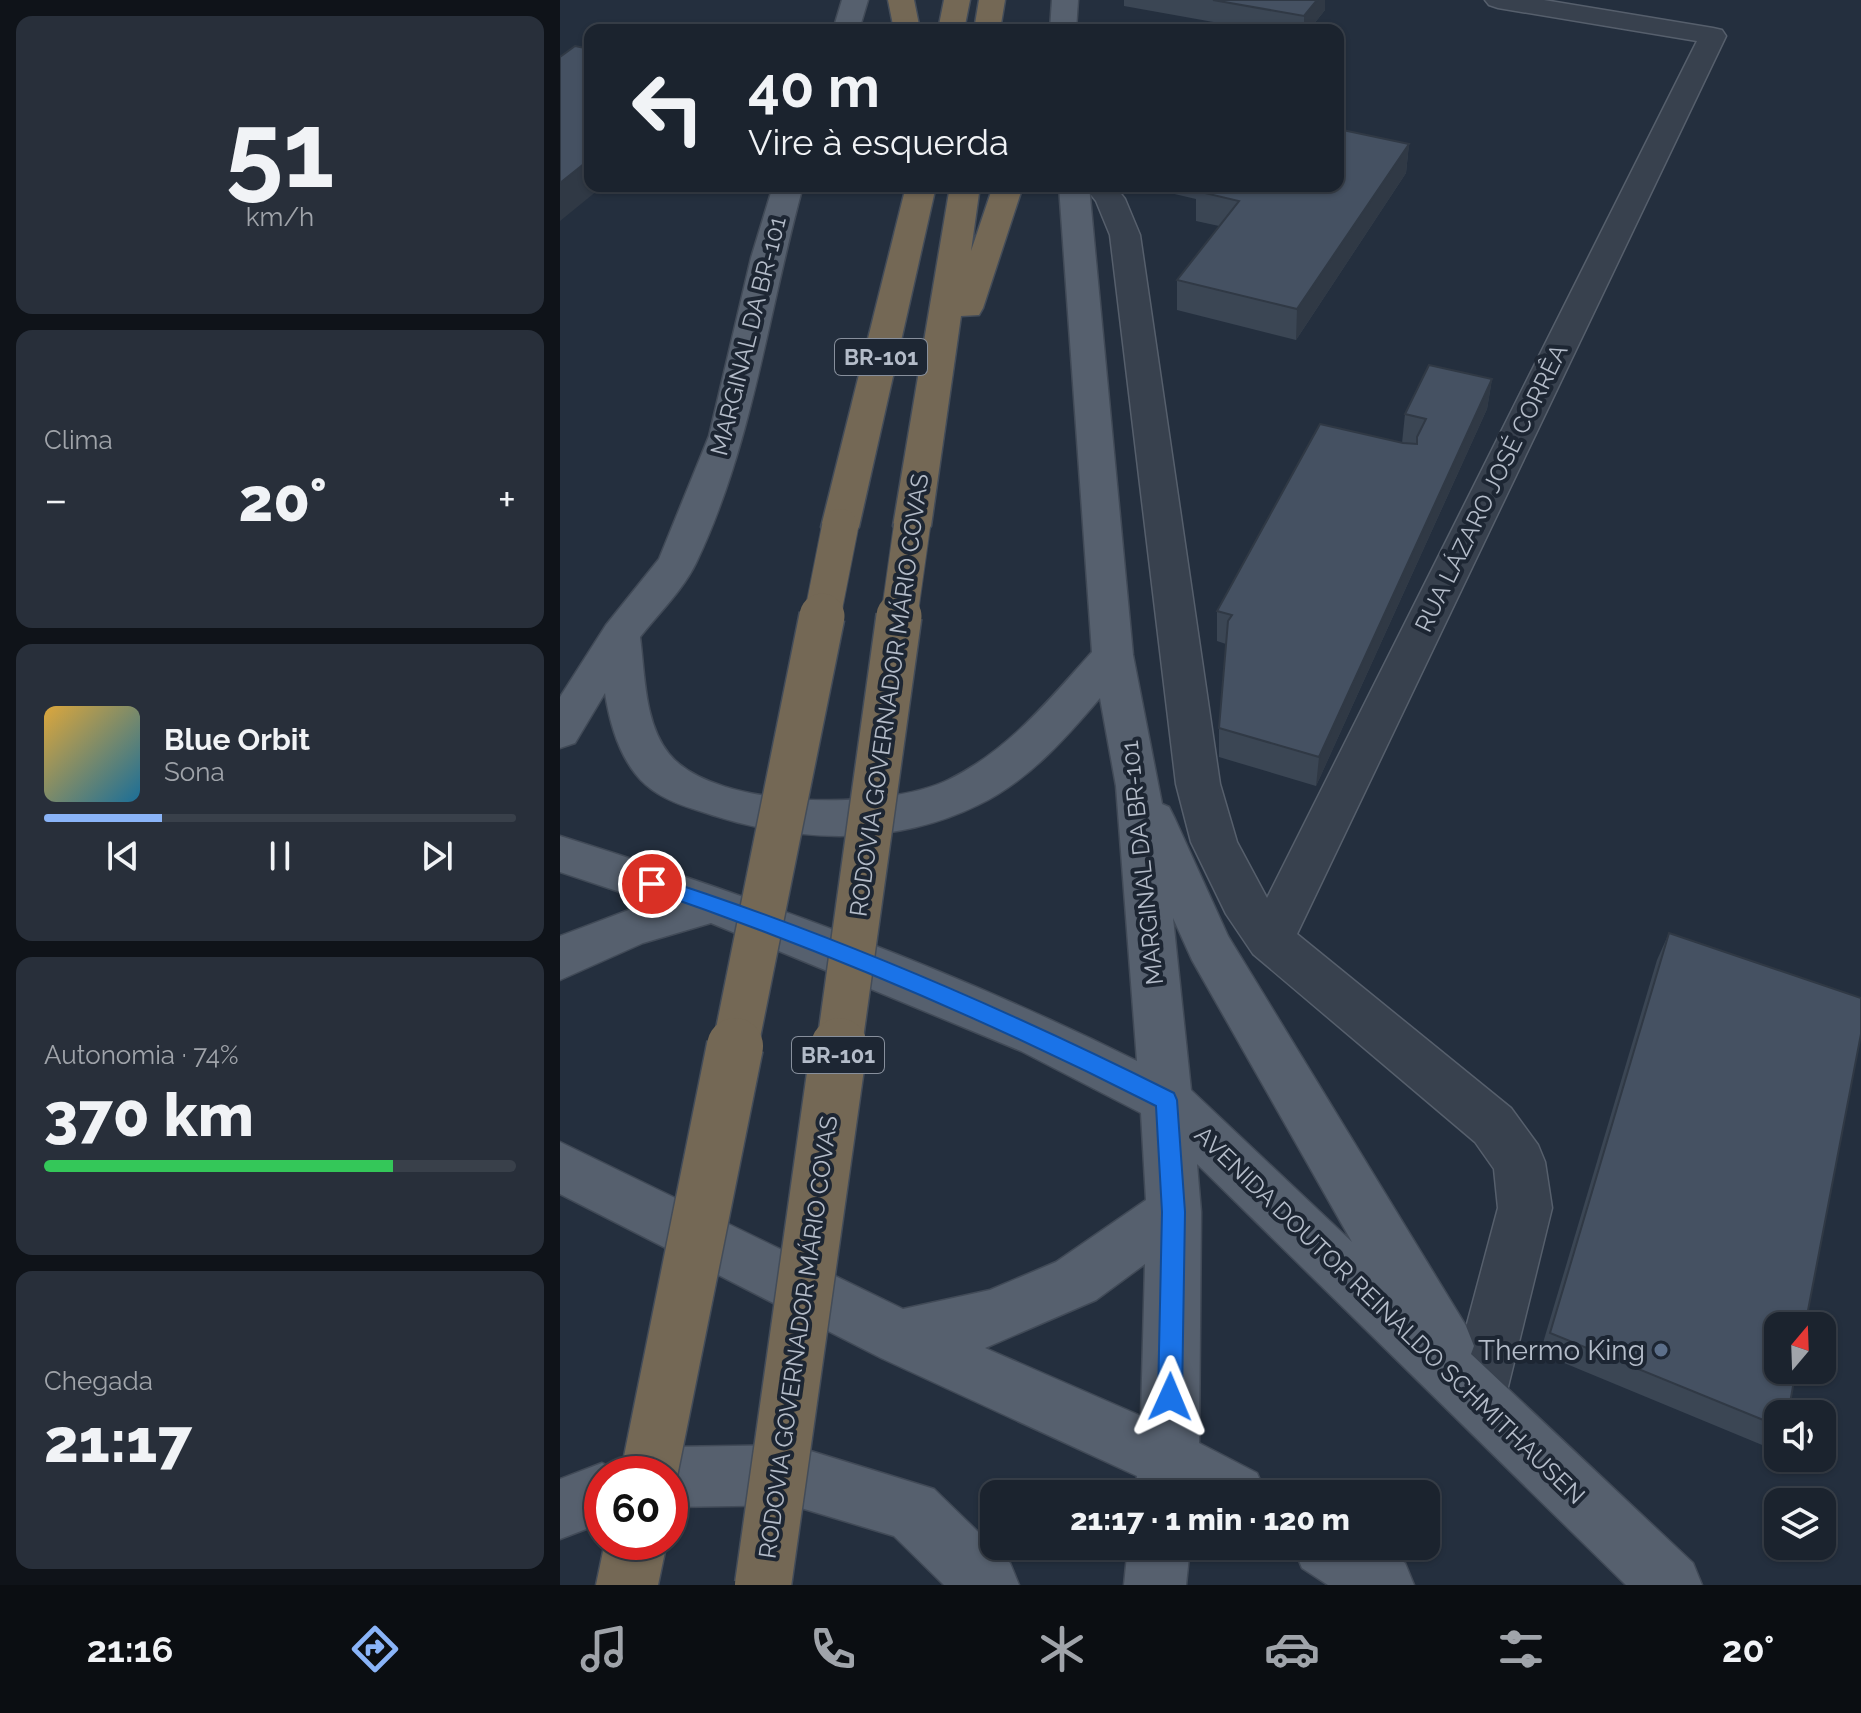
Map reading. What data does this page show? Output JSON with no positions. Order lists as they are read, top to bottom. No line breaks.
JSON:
{"streets":{"highway":["BR-101","RODOVIA GOVERNADOR MÁRIO COVAS"],"main road":["MARGINAL DA BR-101","AVENIDA DOUTOR REINALDO SCHMITHAUSEN"],"street":["RUA LÁZARO JOSÉ CORRÊA"]},"crossings":[["MARGINAL DA BR-101","AVENIDA DOUTOR REINALDO SCHMITHAUSEN"]],"places":["Thermo King"],"north":"top","page":{"tile":[["51","km/h"],"Clima",["Autonomia · 74%","370 km"],["Chegada","21:17"]],"turn":["40 m","Vire à esquerda"],"heat":["−","20°","+"],"song":["Blue Orbit","Sona"],"limit":"60","trip":"21:17 · 1 min · 120 m","tabs":["21:16","20°"]}}
